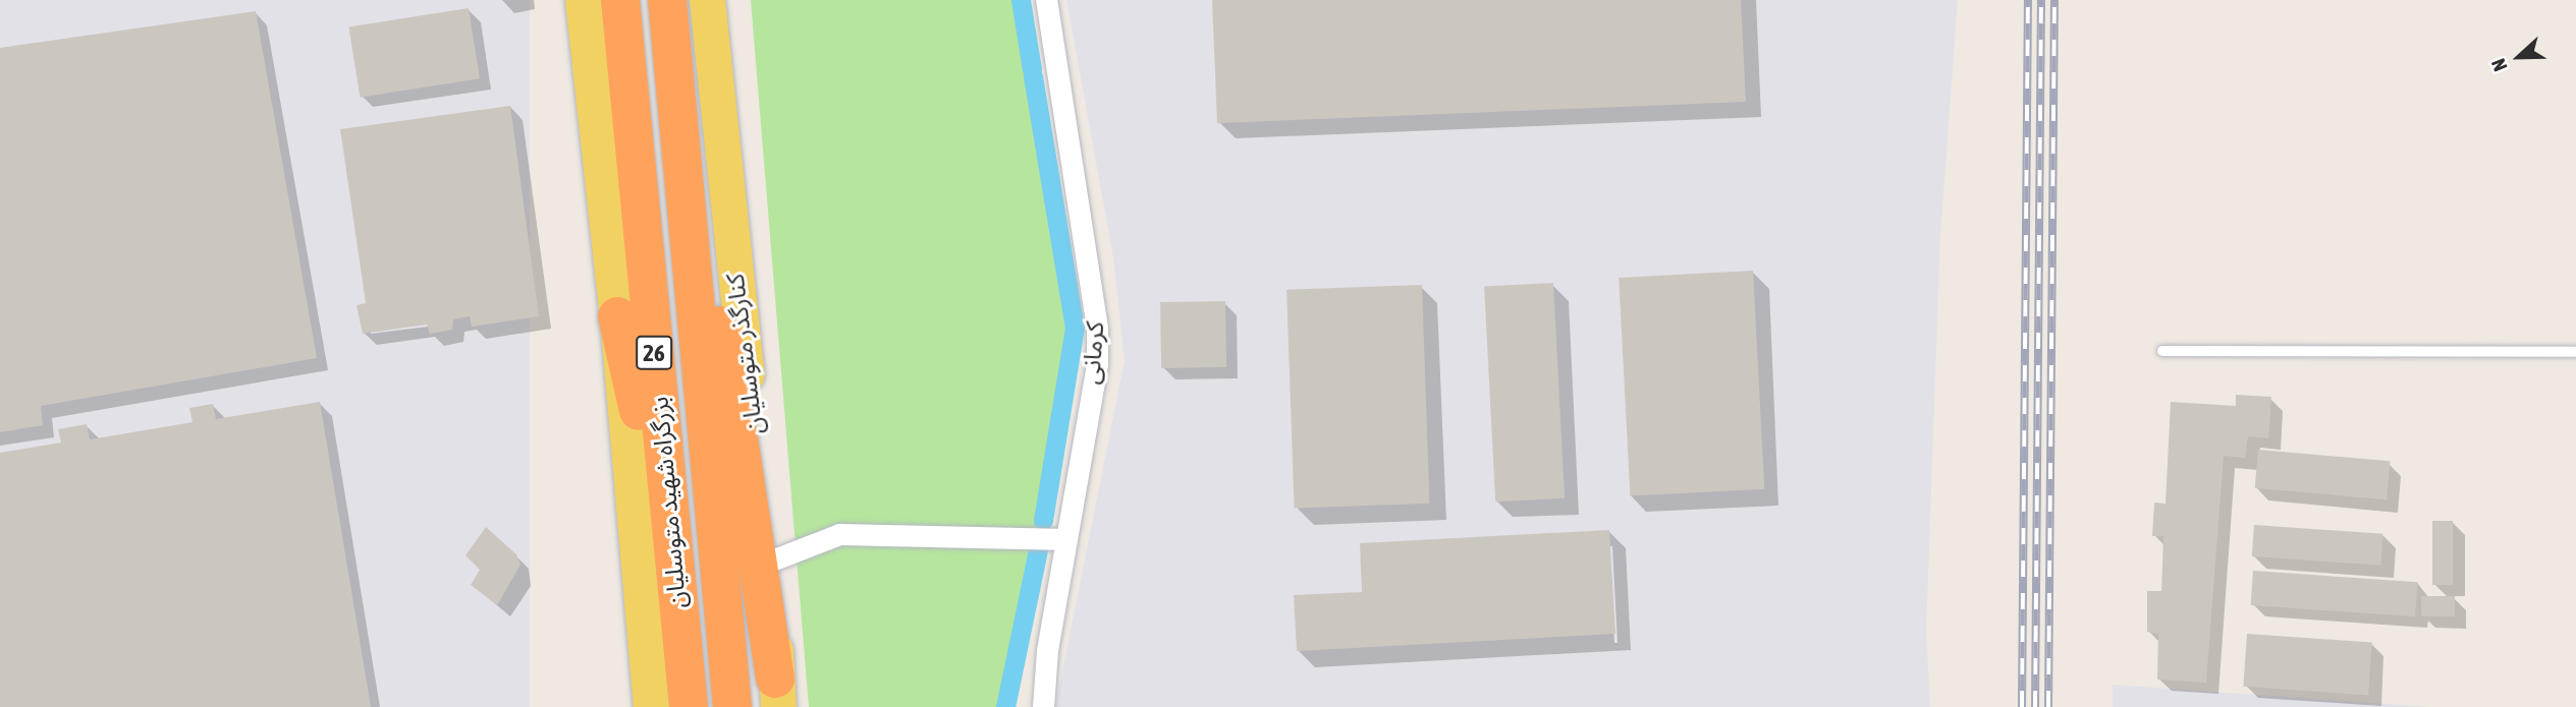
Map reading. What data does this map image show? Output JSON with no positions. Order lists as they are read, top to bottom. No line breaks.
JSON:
{"streets":{"highway":["26","بزرگراه شهید متوسلیان"],"main road":["کنارگذر متوسلیان"],"street":["کرمانی"]},"north":"left"}
